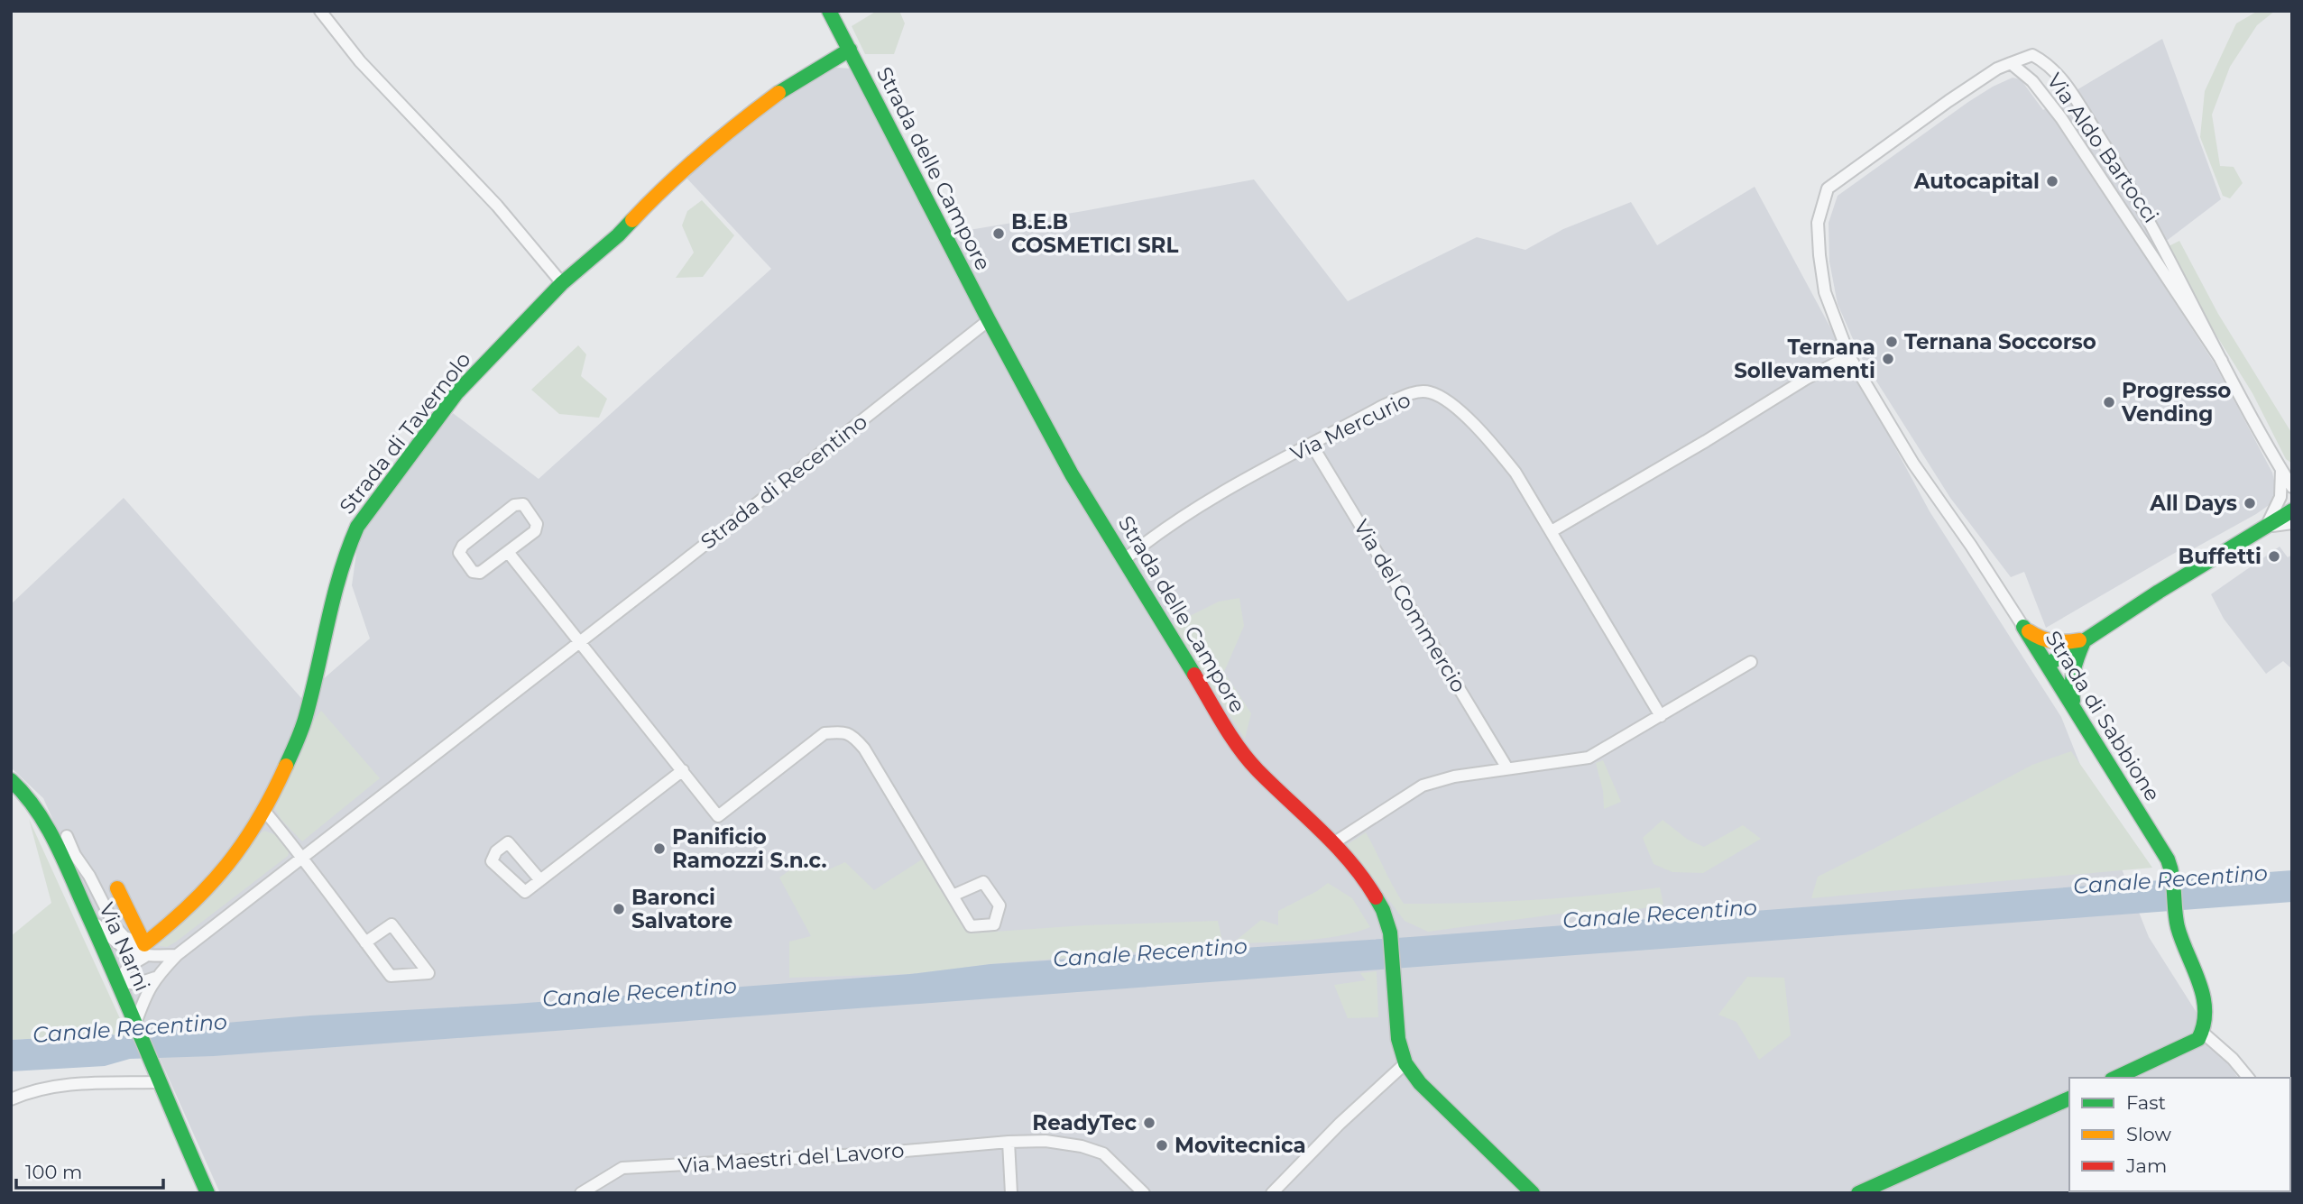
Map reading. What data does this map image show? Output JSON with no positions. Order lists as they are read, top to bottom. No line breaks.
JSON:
{"streets":{"street":["Via Aldo Bartocci","Strada delle Campore","Via Mercurio","Strada di Tavernolo","Strada di Recentino","Via del Commercio","Strada di Sabbione","Via Narni","Via Maestri del Lavoro"]},"crossings":[["Via Aldo Bartocci","Strada di Sabbione"],["Strada delle Campore","Via Mercurio"],["Strada delle Campore","Strada di Tavernolo"],["Strada delle Campore","Strada di Recentino"],["Via Mercurio","Via del Commercio"],["Strada di Recentino","Via Narni"]],"water":["Canale Recentino"],"places":["Autocapital","B.E.B COSMETICI SRL","Ternana Soccorso","Ternana Sollevamenti","Progresso Vending","All Days","Buffetti","Panificio Ramozzi S.n.c.","Baronci Salvatore","ReadyTec","Movitecnica"],"legend":["Fast","Slow","Jam"],"scale_bar":"100 m"}
